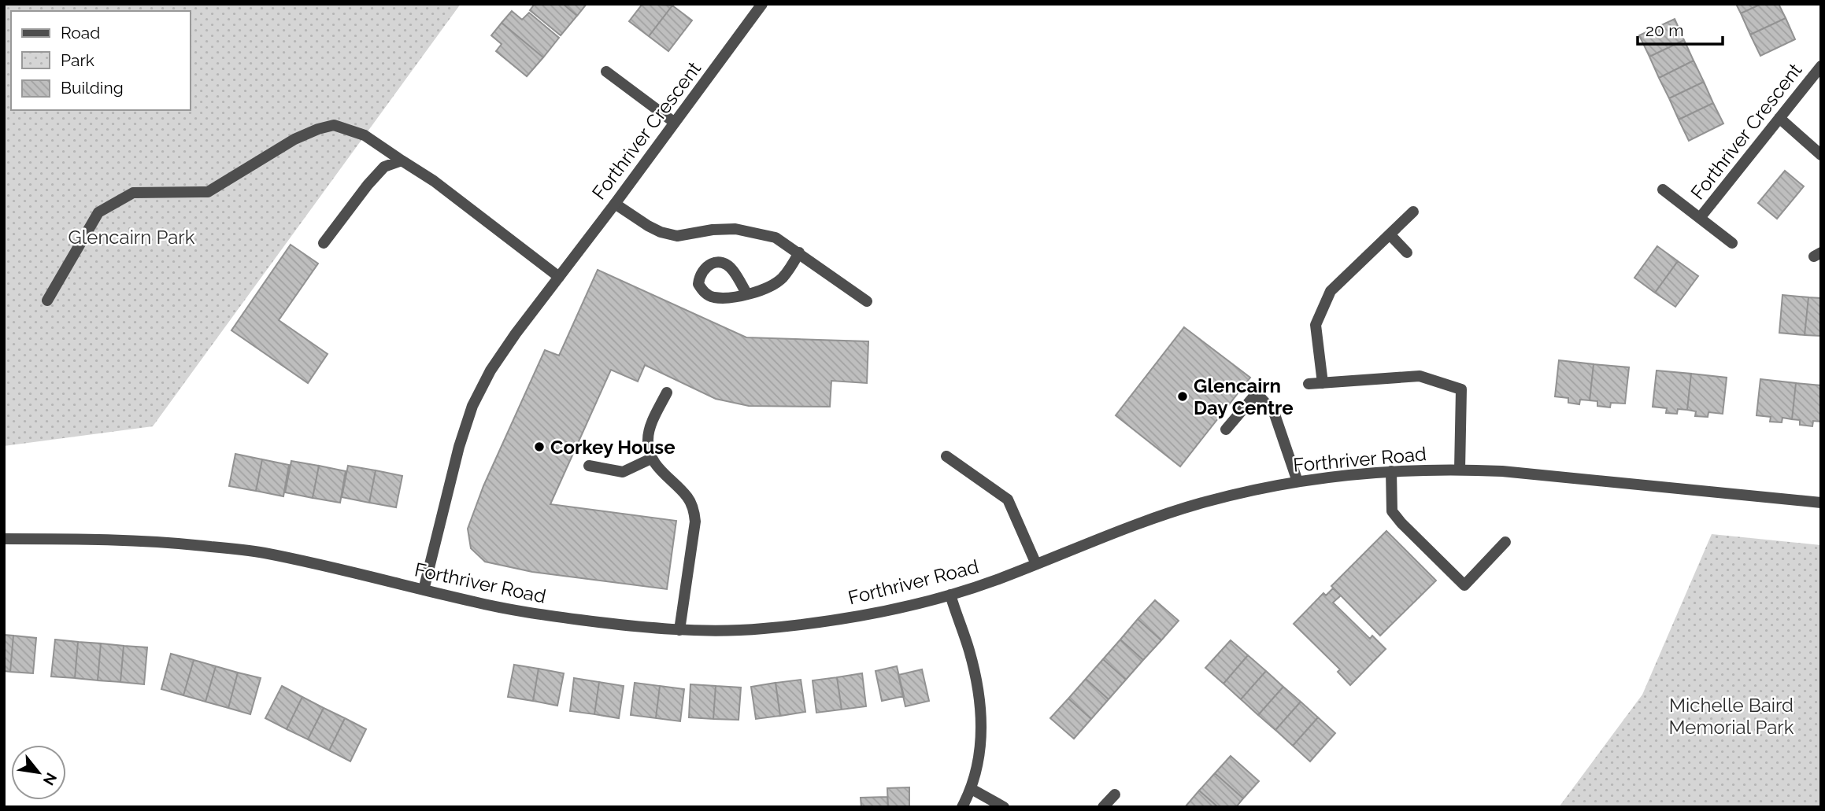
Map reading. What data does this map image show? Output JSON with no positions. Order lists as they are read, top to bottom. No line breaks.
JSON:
{"streets":{"street":["Forthriver Crescent","Forthriver Road"]},"crossings":[["Forthriver Crescent","Forthriver Road"]],"parks":["Glencairn Park","Michelle Baird Memorial Park"],"places":["Glencairn Day Centre","Corkey House"],"legend":["Road","Park","Building"],"scale_bar":"20 m","north":"bottom right"}
